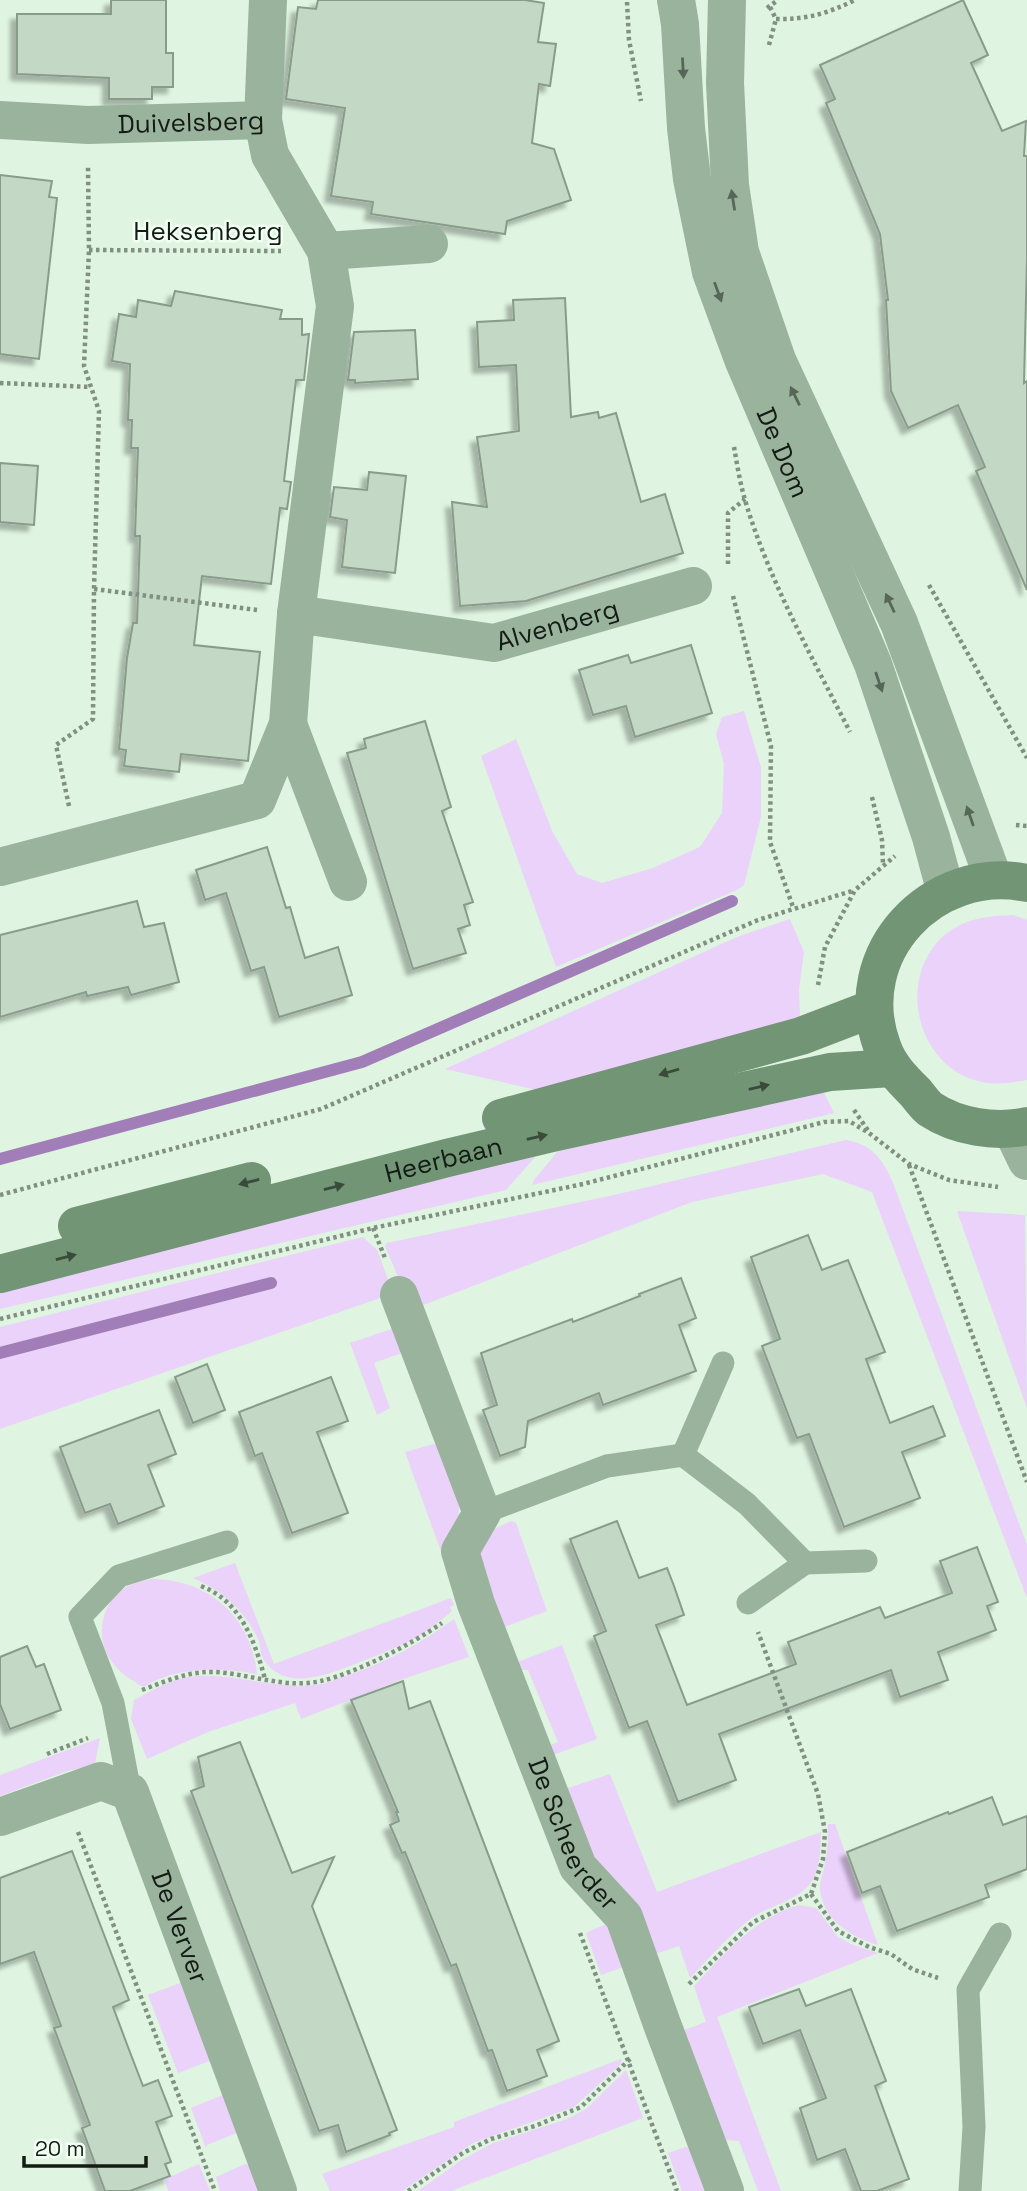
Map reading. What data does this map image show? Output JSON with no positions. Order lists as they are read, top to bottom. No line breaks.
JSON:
{"streets":{"main road":["Heerbaan"],"street":["Duivelsberg","De Dom","Alvenberg","De Scheerder","De Verver"],"path":["Heksenberg"]},"crossings":[["De Dom","Alvenberg"]],"scale_bar":"20 m"}
